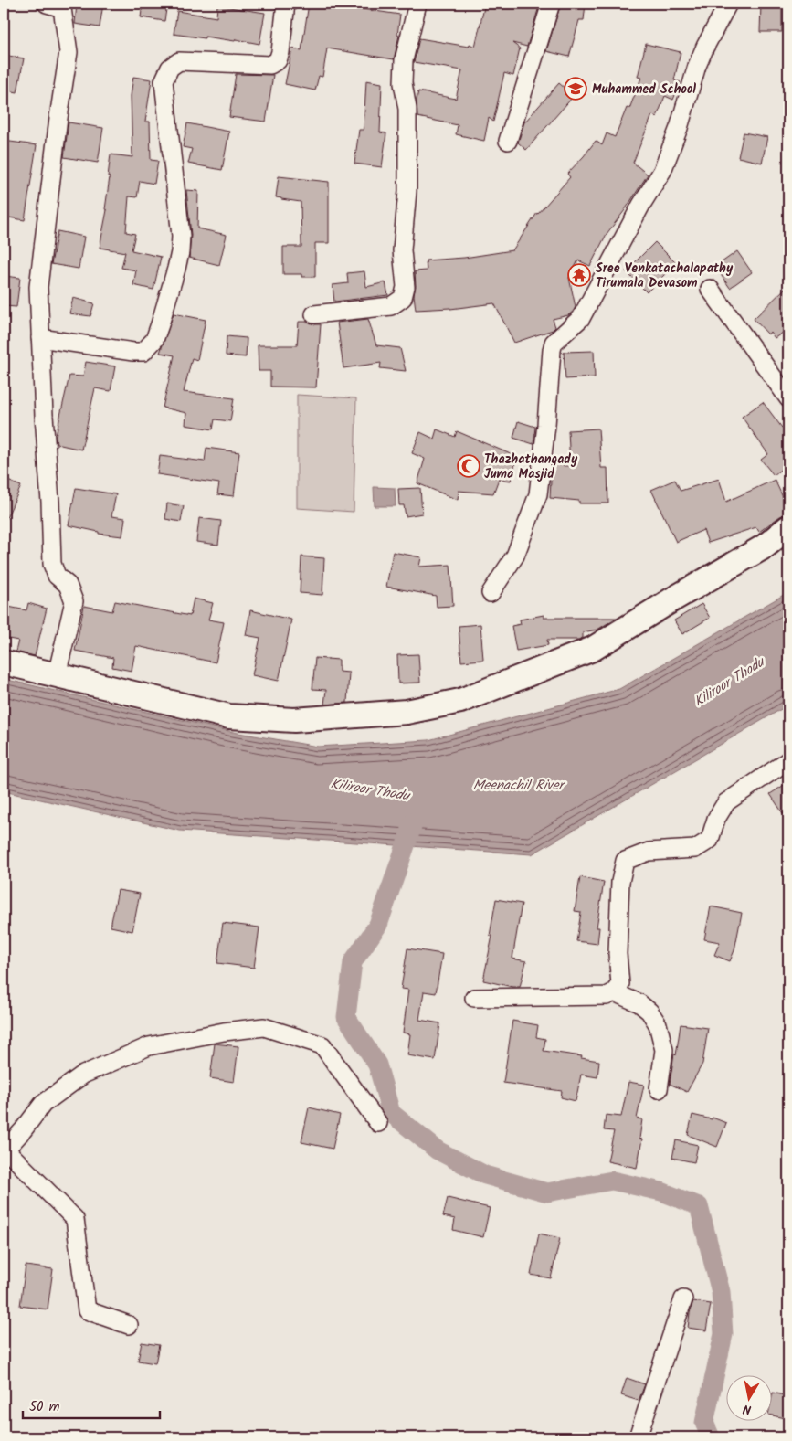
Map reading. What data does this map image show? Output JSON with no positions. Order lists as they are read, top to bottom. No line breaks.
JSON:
{"water":["Kiliroor Thodu","Meenachil River"],"places":{"school or university":["Muhammed School"],"temple":["Sree Venkatachalapathy Tirumala Devasom"],"mosque":["Thazhathangady Juma Masjid"]},"scale_bar":"50 m","north":"bottom"}
